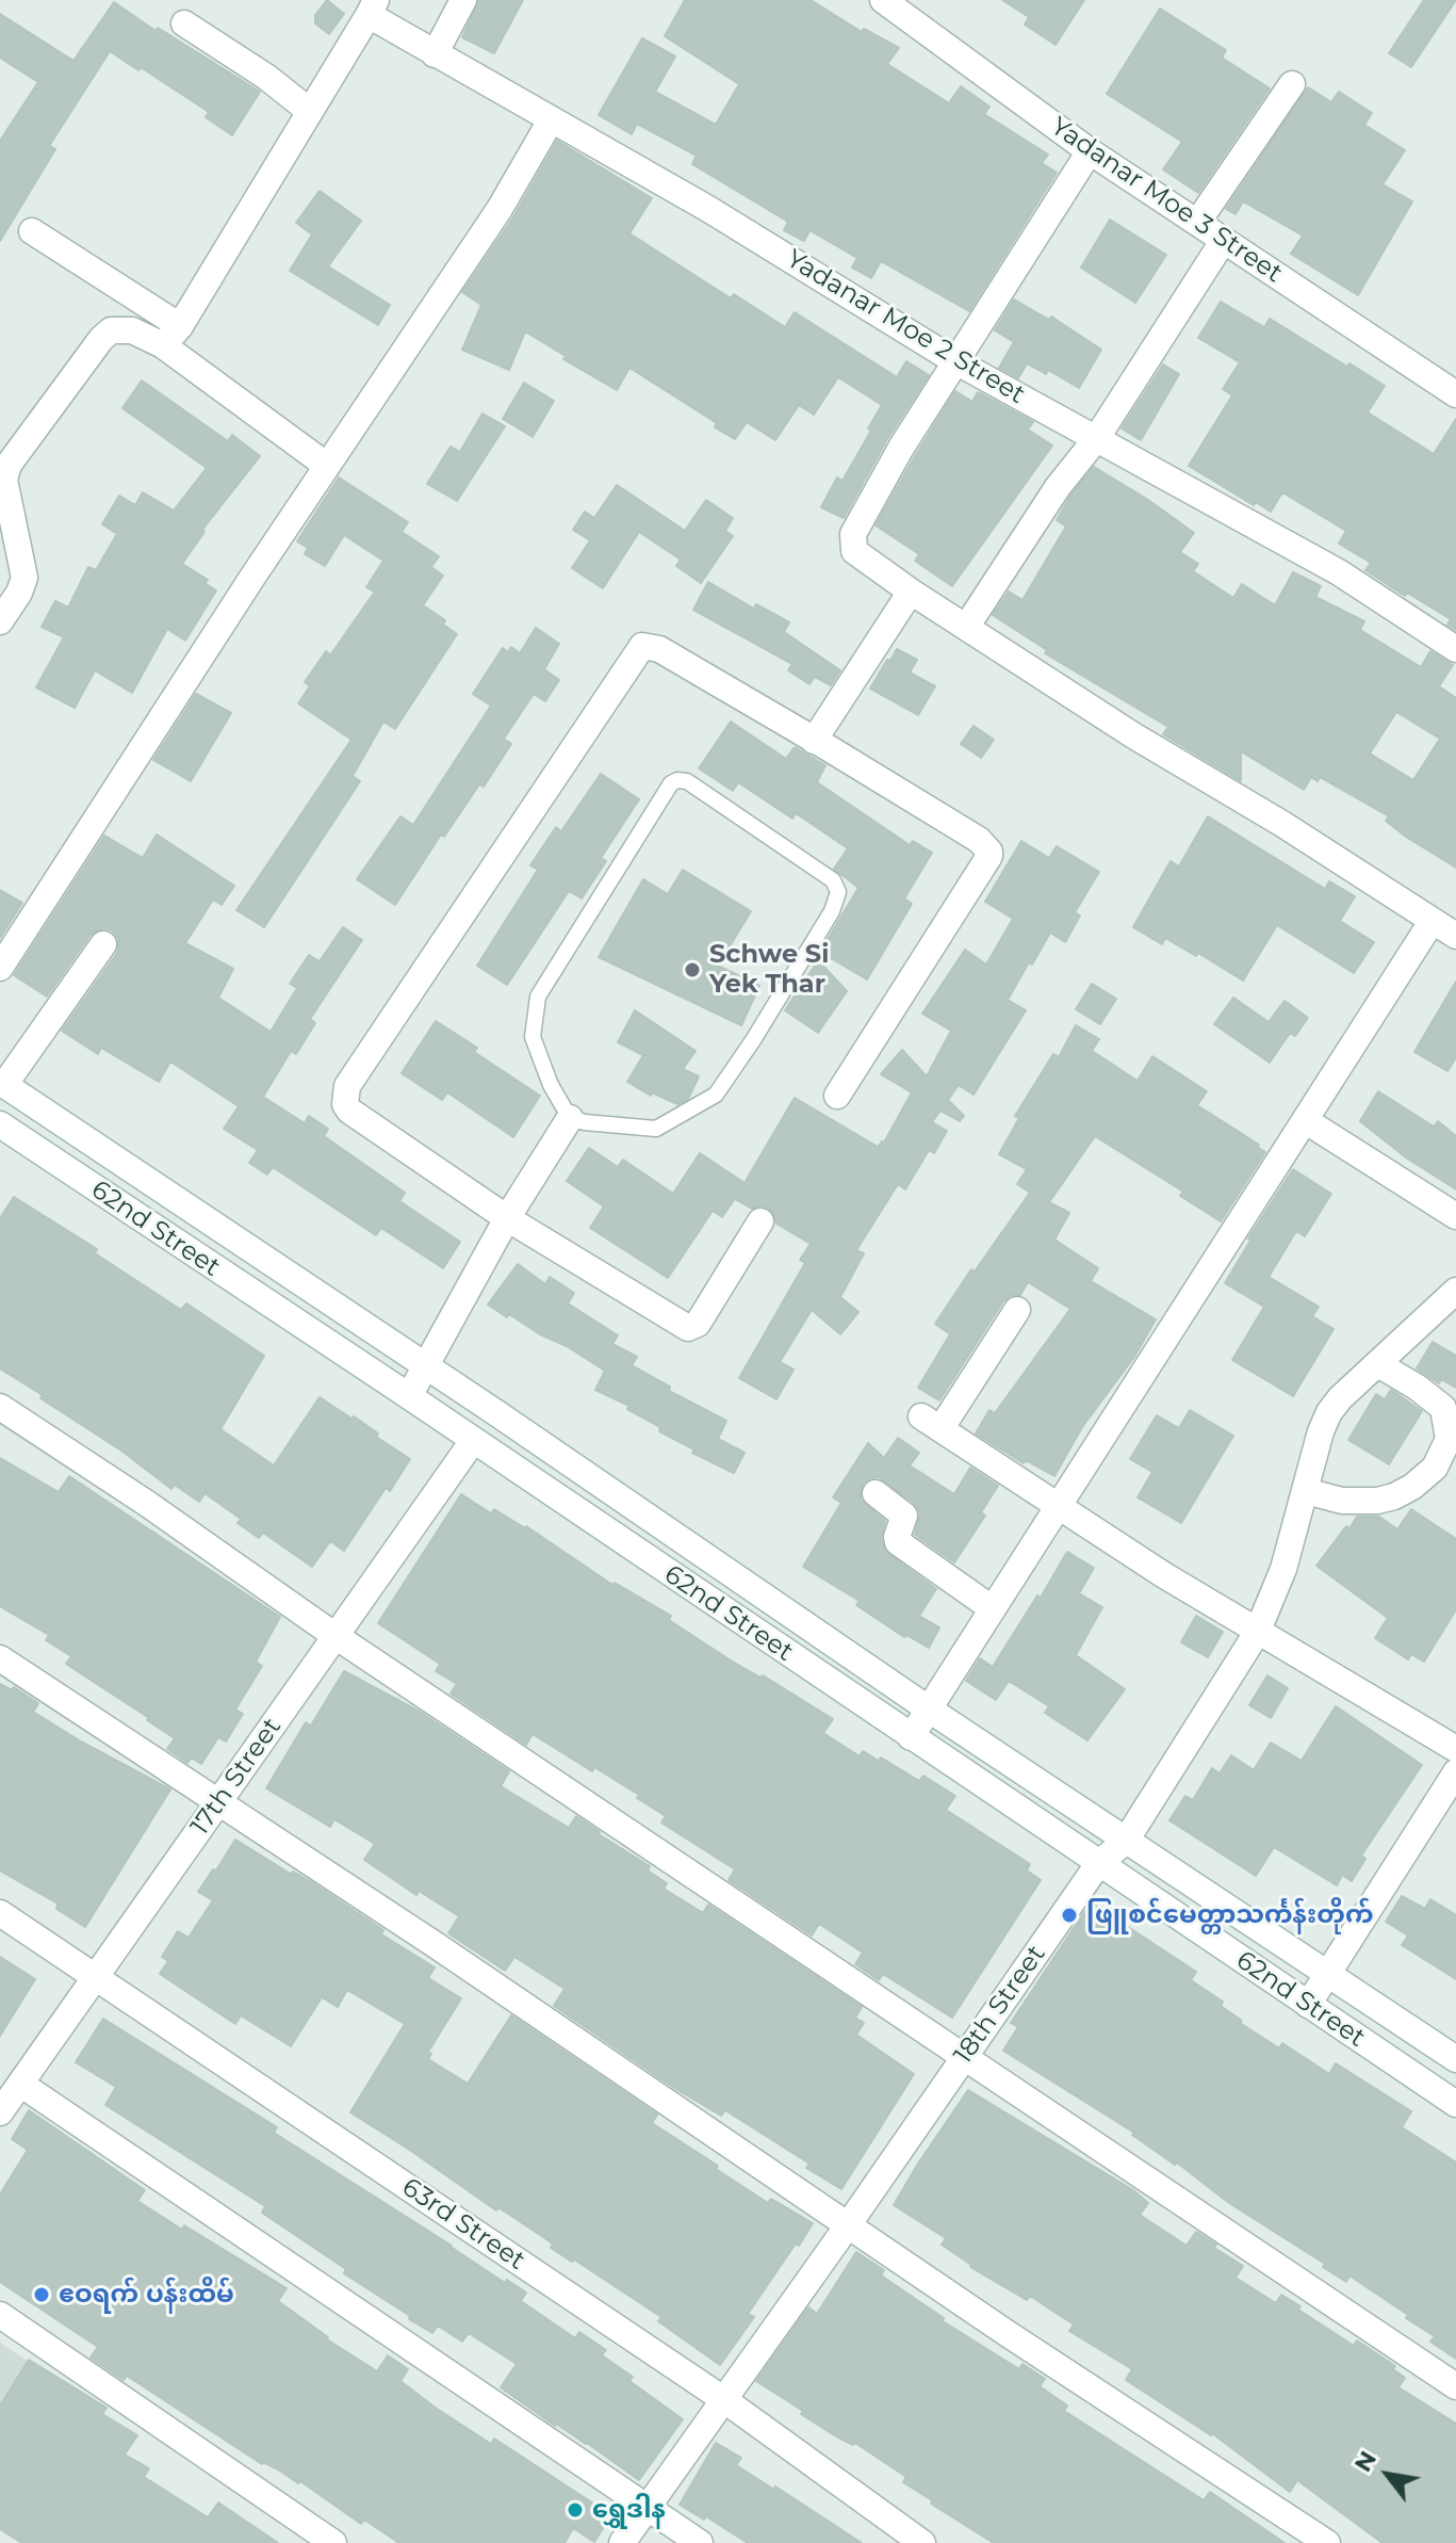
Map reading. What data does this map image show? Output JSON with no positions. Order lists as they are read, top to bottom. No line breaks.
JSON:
{"streets":{"street":["Yadanar Moe 3 Street","Yadanar Moe 2 Street","62nd Street","17th Street","18th Street","63rd Street"]},"crossings":[["62nd Street","17th Street"],["62nd Street","18th Street"],["17th Street","63rd Street"],["18th Street","63rd Street"]],"places":["Schwe Si Yek Thar","ဖြူစင်မေတ္တာသင်္ကန်းတိုက်","ဧဝရက် ပန်းထိမ်","ရွှေဒါန"],"north":"top left"}
